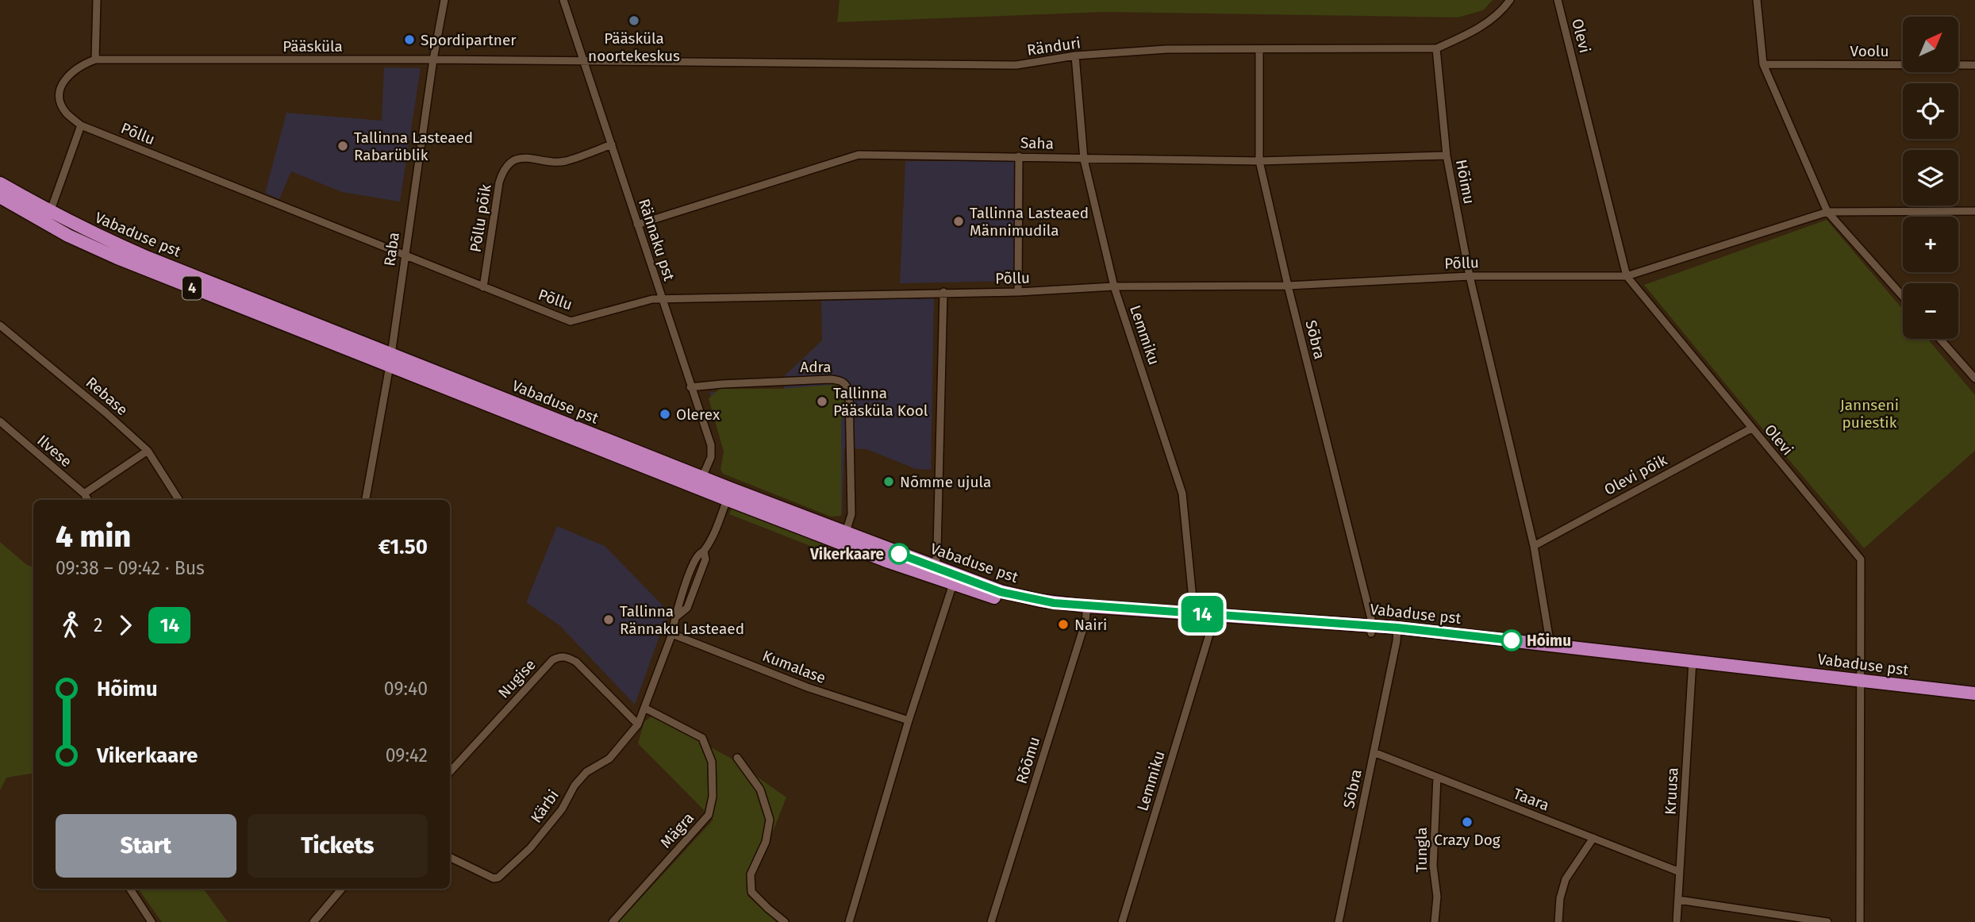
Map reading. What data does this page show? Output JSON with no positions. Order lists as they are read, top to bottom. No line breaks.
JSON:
{"streets":{"highway":["Vabaduse pst","4"],"street":["Olevi","Pääsküla","Ränduri","Voolu","Põllu","Saha","Hõimu","Põllu põik","Rännaku pst","Raba","Lemmiku","Sõbra","Adra","Rebase","Ilvese","Olevi põik","Kumalase","Nugise","Rõõmu","Kruusa","Taara","Kärbi","Mägra","Tungla"]},"crossings":[["Olevi","Põllu"],["Olevi","Vabaduse pst"],["Olevi","Olevi põik"],["Pääsküla","Ränduri"],["Pääsküla","Põllu"],["Pääsküla","Rännaku pst"],["Pääsküla","Raba"],["Ränduri","Hõimu"],["Ränduri","Rännaku pst"],["Ränduri","Lemmiku"],["Ränduri","Sõbra"],["Põllu","Hõimu"],["Põllu","Põllu põik"],["Põllu","Rännaku pst"],["Põllu","Raba"],["Põllu","Lemmiku"],["Põllu","Sõbra"],["Saha","Hõimu"],["Saha","Rännaku pst"],["Saha","Lemmiku"],["Saha","Sõbra"],["Hõimu","Vabaduse pst"],["Hõimu","Olevi põik"],["Põllu põik","Rännaku pst"],["Vabaduse pst","Rännaku pst"],["Vabaduse pst","Raba"],["Vabaduse pst","Lemmiku"],["Vabaduse pst","Sõbra"],["Vabaduse pst","Adra"],["Vabaduse pst","Rõõmu"],["Vabaduse pst","Kruusa"],["Rännaku pst","Adra"],["Sõbra","Taara"],["Nugise","Kärbi"],["Kruusa","Taara"],["Taara","Tungla"],["Kärbi","Mägra"]],"parks":["Jannseni puiestik"],"places":["Pääsküla noortekeskus","Spordipartner","Tallinna Lasteaed Rabarüblik","Tallinna Lasteaed Männimudila","Tallinna Pääsküla Kool","Olerex","Nõmme ujula","Vikerkaare","Tallinna Rännaku Lasteaed","Nairi","Hõimu","Crazy Dog"],"lines":["bus line 14"],"north":"top right","page":{"on_map":"14","map_buttons":["+","−"],"heading":["4 min","09:38 – 09:42 · Bus","€1.50"],"legs":["2","14"],"list":[{"name":"Hõimu","value":"09:40"},{"name":"Vikerkaare","value":"09:42"}],"buttons":["Start","Tickets"]}}
